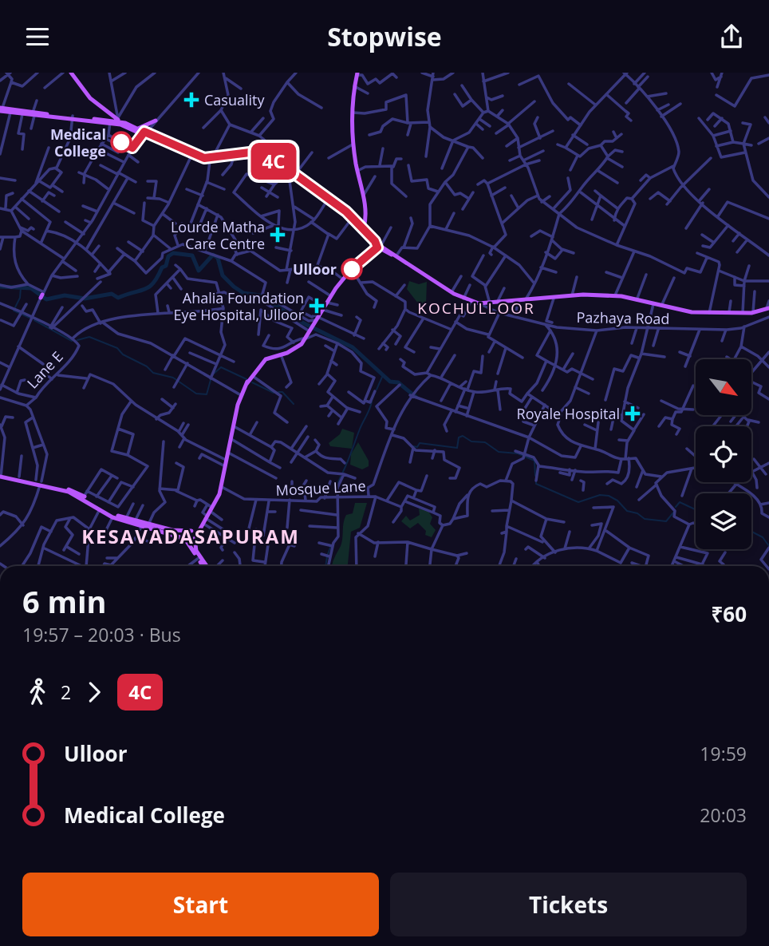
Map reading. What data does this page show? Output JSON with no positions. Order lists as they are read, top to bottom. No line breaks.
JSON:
{"streets":{"street":["Pazhaya Road","Lane E","Mosque Lane"]},"districts":["KOCHULLOOR","KESAVADASAPURAM"],"places":{"health":["Casuality","Lourde Matha Care Centre","Ahalia Foundation Eye Hospital, Ulloor","Royale Hospital"],"other":["Medical College","Ulloor"]},"lines":["bus line 4C"],"north":"bottom right","page":{"header":"Stopwise","on_map":"4C","heading":["6 min","19:57 – 20:03 · Bus","₹60"],"legs":["2","4C"],"list":[{"name":"Ulloor","value":"19:59"},{"name":"Medical College","value":"20:03"}],"buttons":["Start","Tickets"]}}
